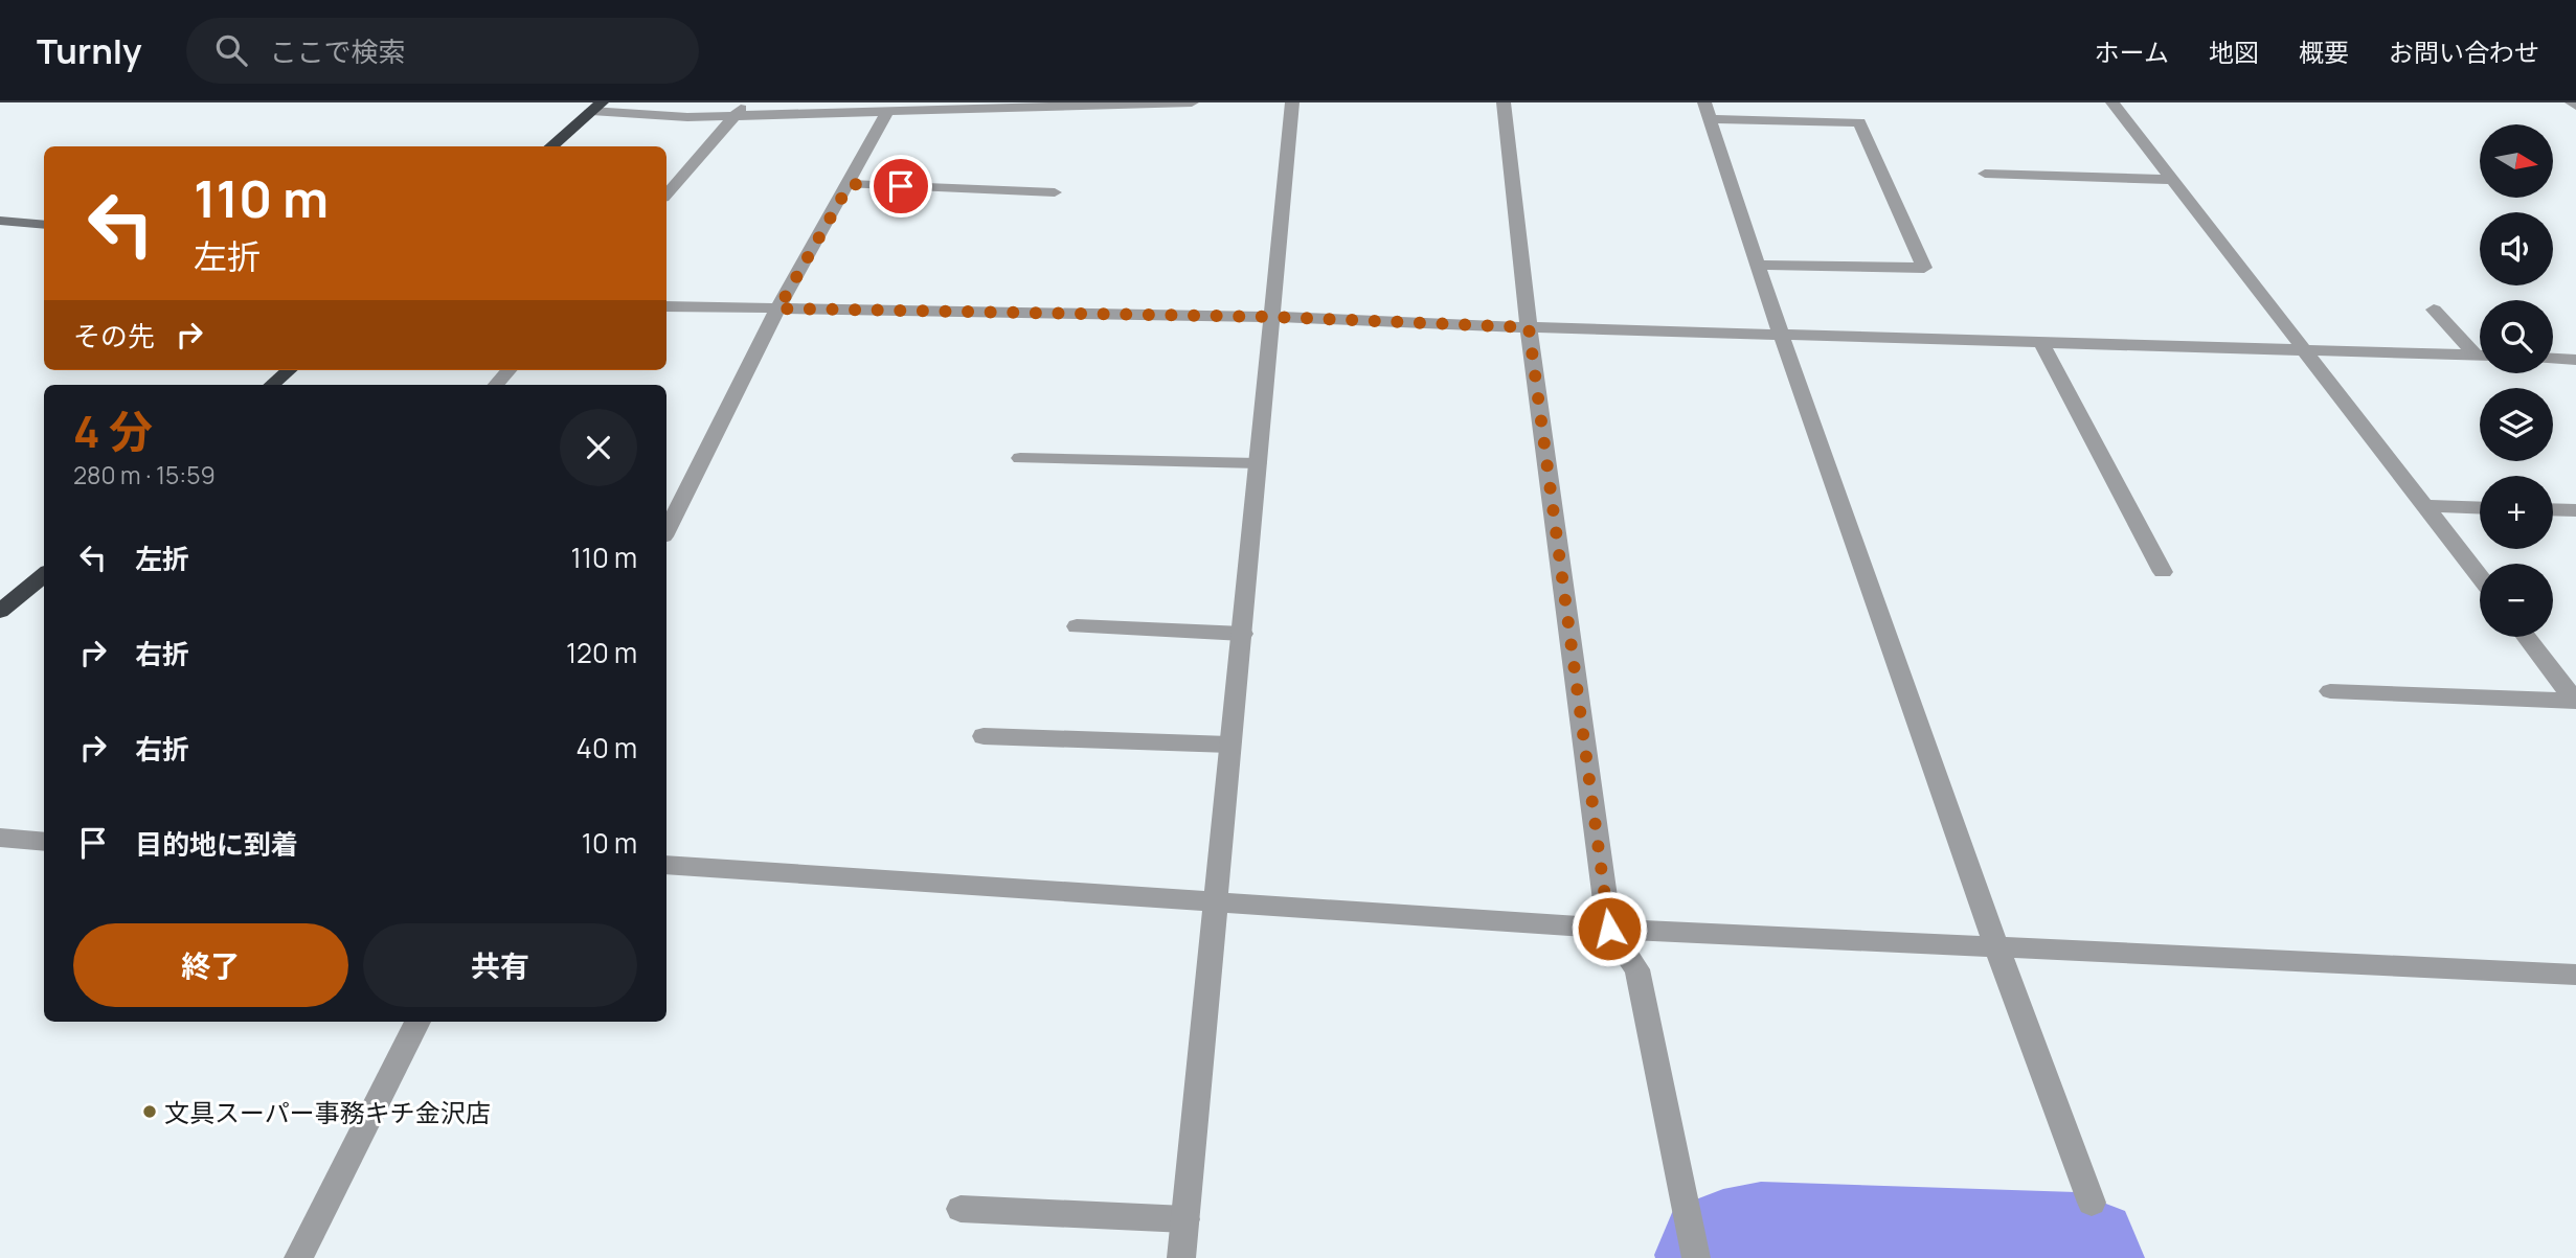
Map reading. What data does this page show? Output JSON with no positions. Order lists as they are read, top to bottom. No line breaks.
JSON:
{"places":["文具スーパー事務キチ金沢店"],"north":"right","page":{"header":"Turnly","search":"ここで検索","nav":["ホーム","地図","概要","お問い合わせ"],"map_buttons":["+","−"],"turn":["110 m","左折"],"then":"その先","heading":["4 分","280 m · 15:59"],"list":[{"name":"左折","value":"110 m"},{"name":"右折","value":"120 m"},{"name":"右折","value":"40 m"},{"name":"目的地に到着","value":"10 m"}],"buttons":["終了","共有"]}}
